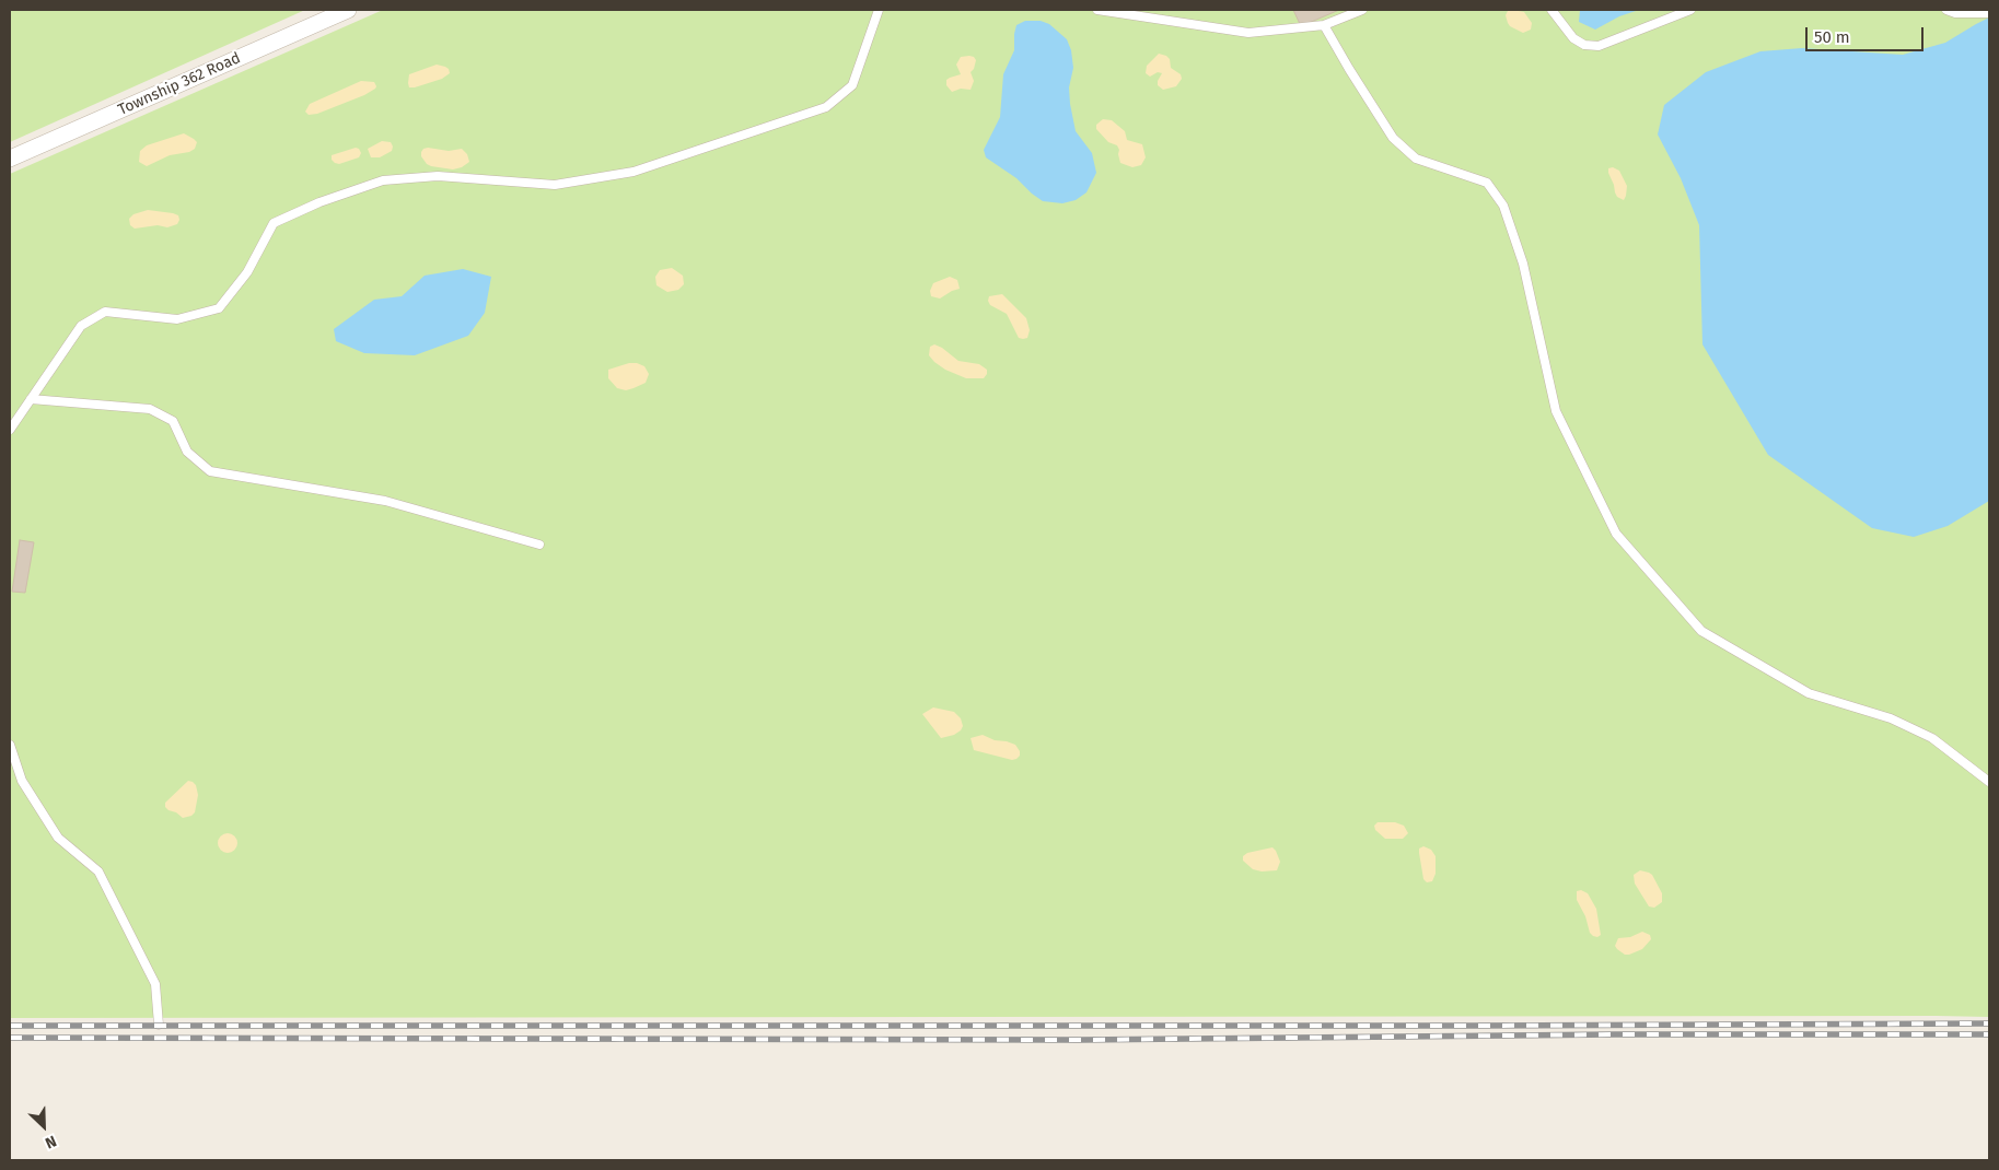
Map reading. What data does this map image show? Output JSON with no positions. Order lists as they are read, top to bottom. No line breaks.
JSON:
{"streets":{"street":["Township 362 Road"]},"scale_bar":"50 m","north":"bottom right"}
